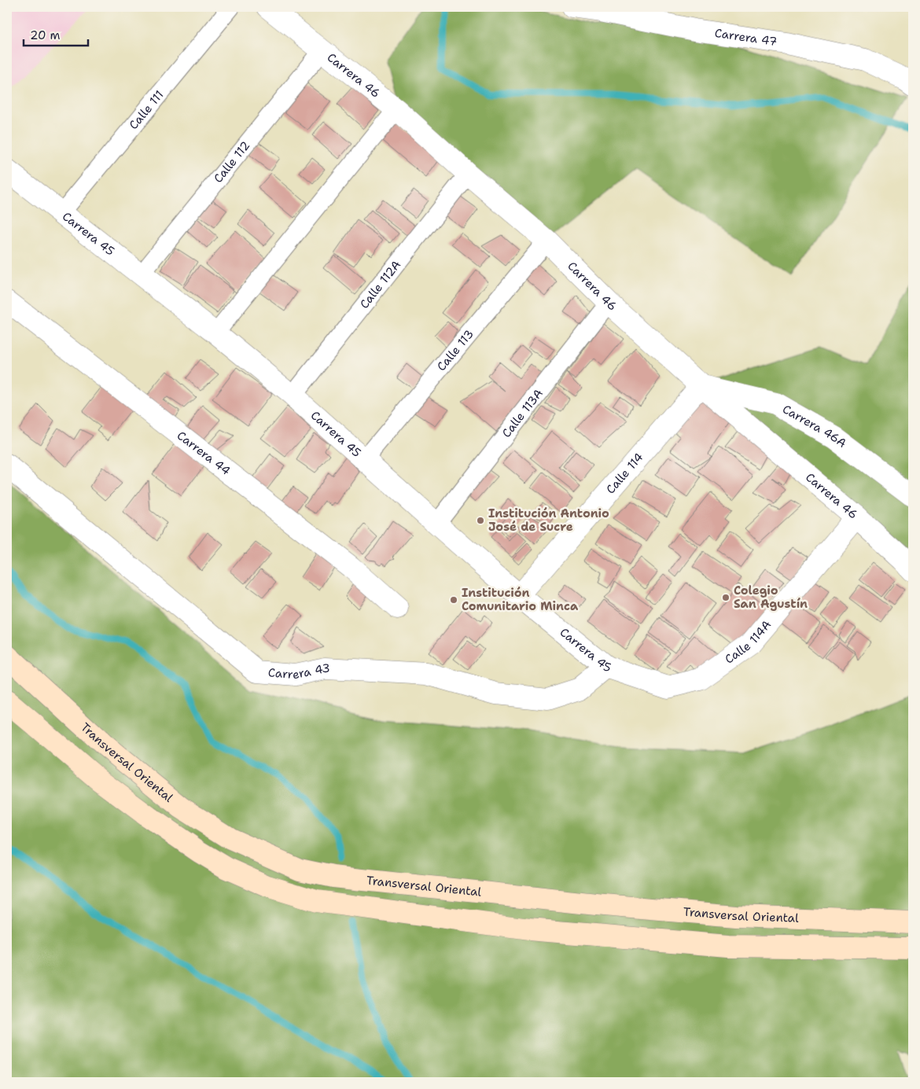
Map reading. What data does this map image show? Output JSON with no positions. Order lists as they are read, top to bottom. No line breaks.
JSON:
{"streets":{"main road":["Transversal Oriental"],"street":["Carrera 47","Carrera 46","Calle 111","Calle 112","Carrera 45","Calle 112A","Calle 113","Calle 113A","Carrera 46A","Carrera 44","Calle 114","Calle 114A","Carrera 43"]},"crossings":[["Carrera 46","Calle 112"],["Carrera 46","Calle 112A"],["Carrera 46","Calle 113"],["Carrera 46","Calle 113A"],["Carrera 46","Carrera 46A"],["Carrera 46","Calle 114"],["Carrera 46","Calle 114A"],["Calle 111","Carrera 45"],["Calle 112","Carrera 45"],["Carrera 45","Calle 112A"],["Carrera 45","Calle 113"],["Carrera 45","Calle 113A"],["Carrera 45","Calle 114"],["Carrera 45","Calle 114A"],["Carrera 45","Carrera 43"],["Carrera 46A","Calle 114"]],"places":["Institución Antonio José de Sucre","Colegio San Agustín","Institución Comunitario Minca"],"scale_bar":"20 m"}
